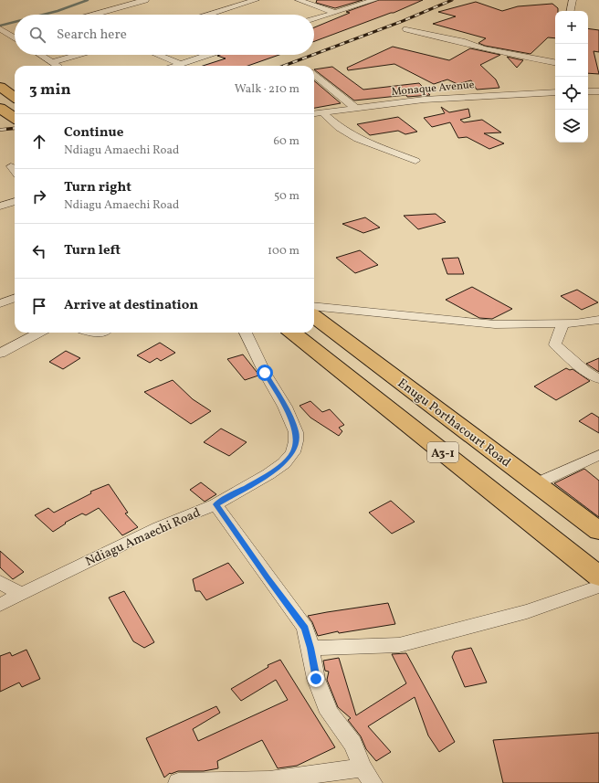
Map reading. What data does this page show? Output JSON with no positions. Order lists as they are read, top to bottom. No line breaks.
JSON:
{"streets":{"highway":["Enugu Porthacourt Road","A3-1"],"street":["Monaque Avenue","Ndiagu Amaechi Road"]},"page":{"map_buttons":["+","−"],"search":"Search here","heading":["3 min","Walk · 210 m"],"list":[["Continue","Ndiagu Amaechi Road","60 m"],["Turn right","Ndiagu Amaechi Road","50 m"],["Turn left","100 m"],"Arrive at destination"]}}
